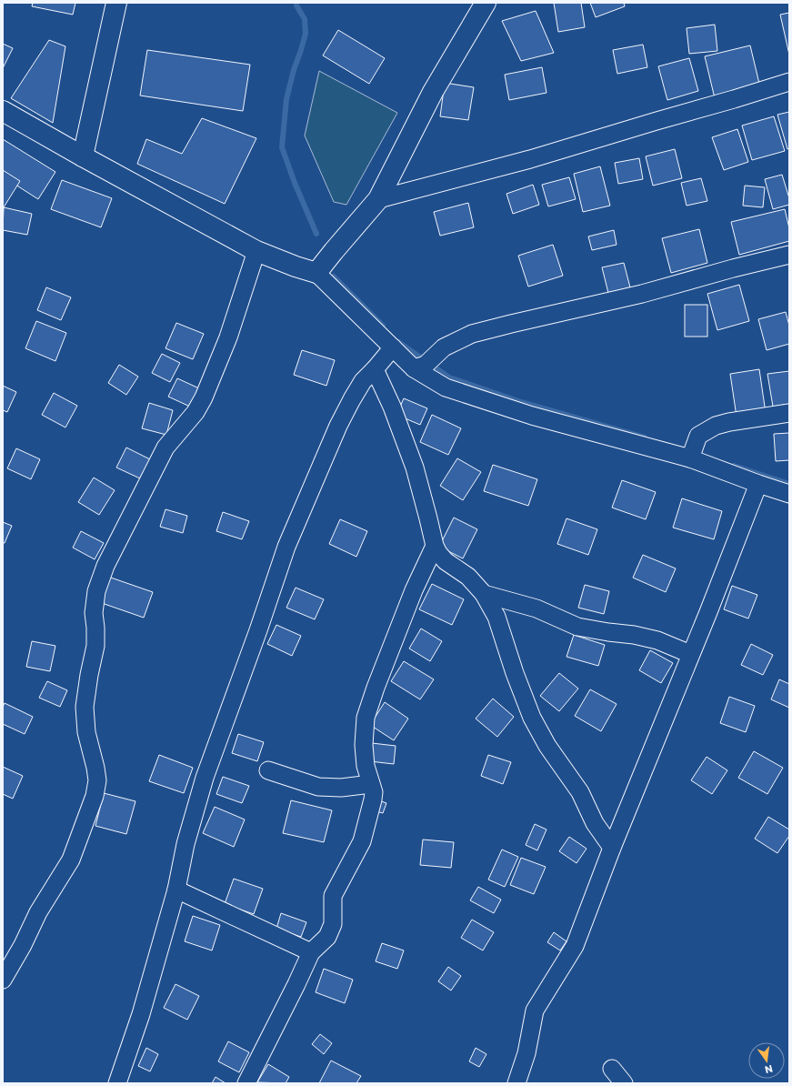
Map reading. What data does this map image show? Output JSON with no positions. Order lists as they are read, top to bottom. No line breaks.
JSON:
{"north":"bottom"}
